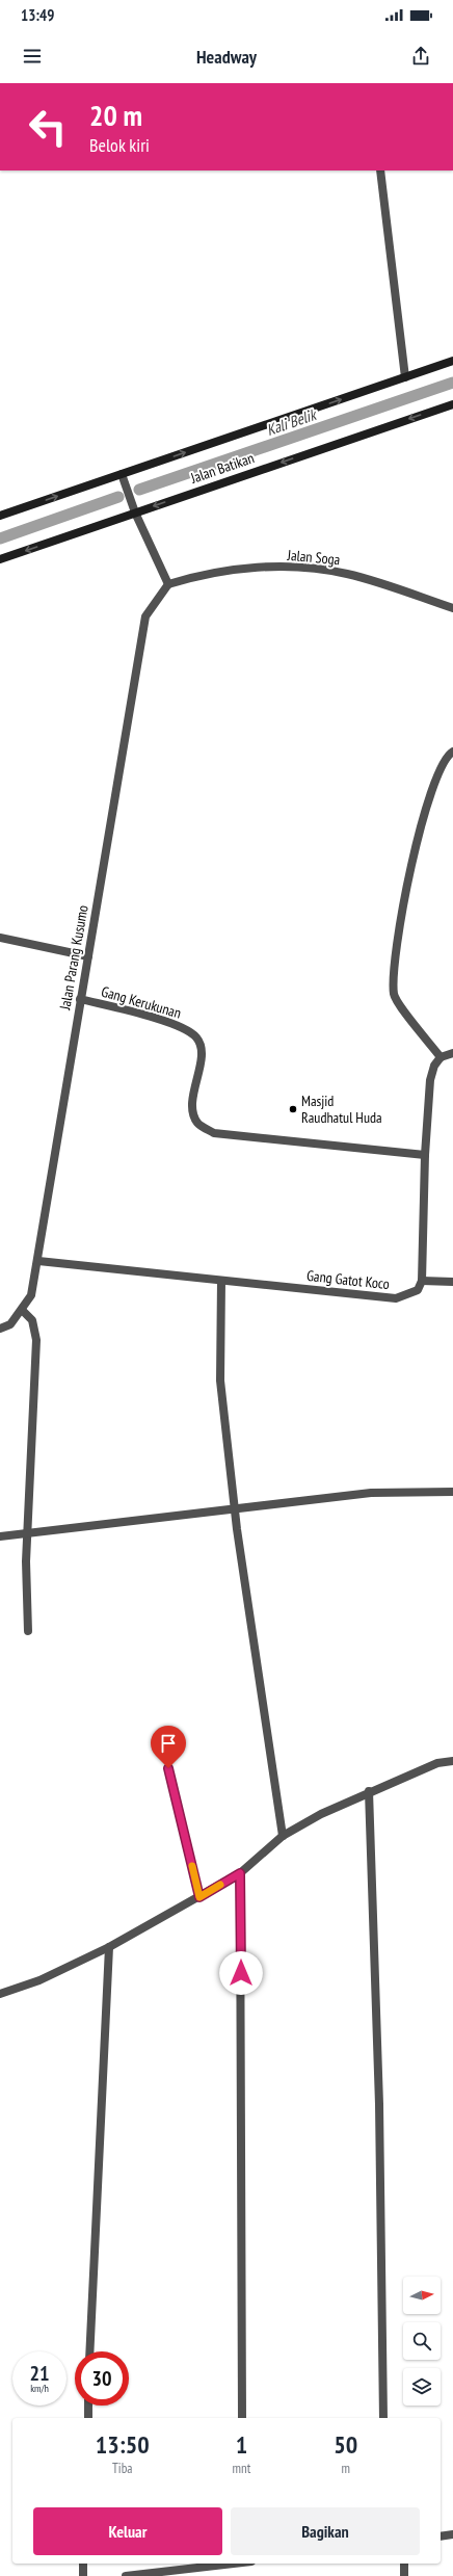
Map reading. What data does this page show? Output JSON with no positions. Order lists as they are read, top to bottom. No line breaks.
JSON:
{"streets":{"main road":["Jalan Batikan"],"street":["Jalan Soga","Jalan Parang Kusumo","Gang Kerukunan","Gang Gatot Koco"]},"crossings":[["Jalan Soga","Jalan Parang Kusumo"],["Jalan Parang Kusumo","Gang Kerukunan"],["Jalan Parang Kusumo","Gang Gatot Koco"]],"water":["Kali Belik"],"places":["Masjid Raudhatul Huda"],"north":"right","page":{"status":"13:49","header":"Headway","turn":["20 m","Belok kiri"],"speed":"21 km/h","limit":"30","eta":["13:50","Tiba","1","mnt","50","m"],"buttons":["Keluar","Bagikan"]}}
